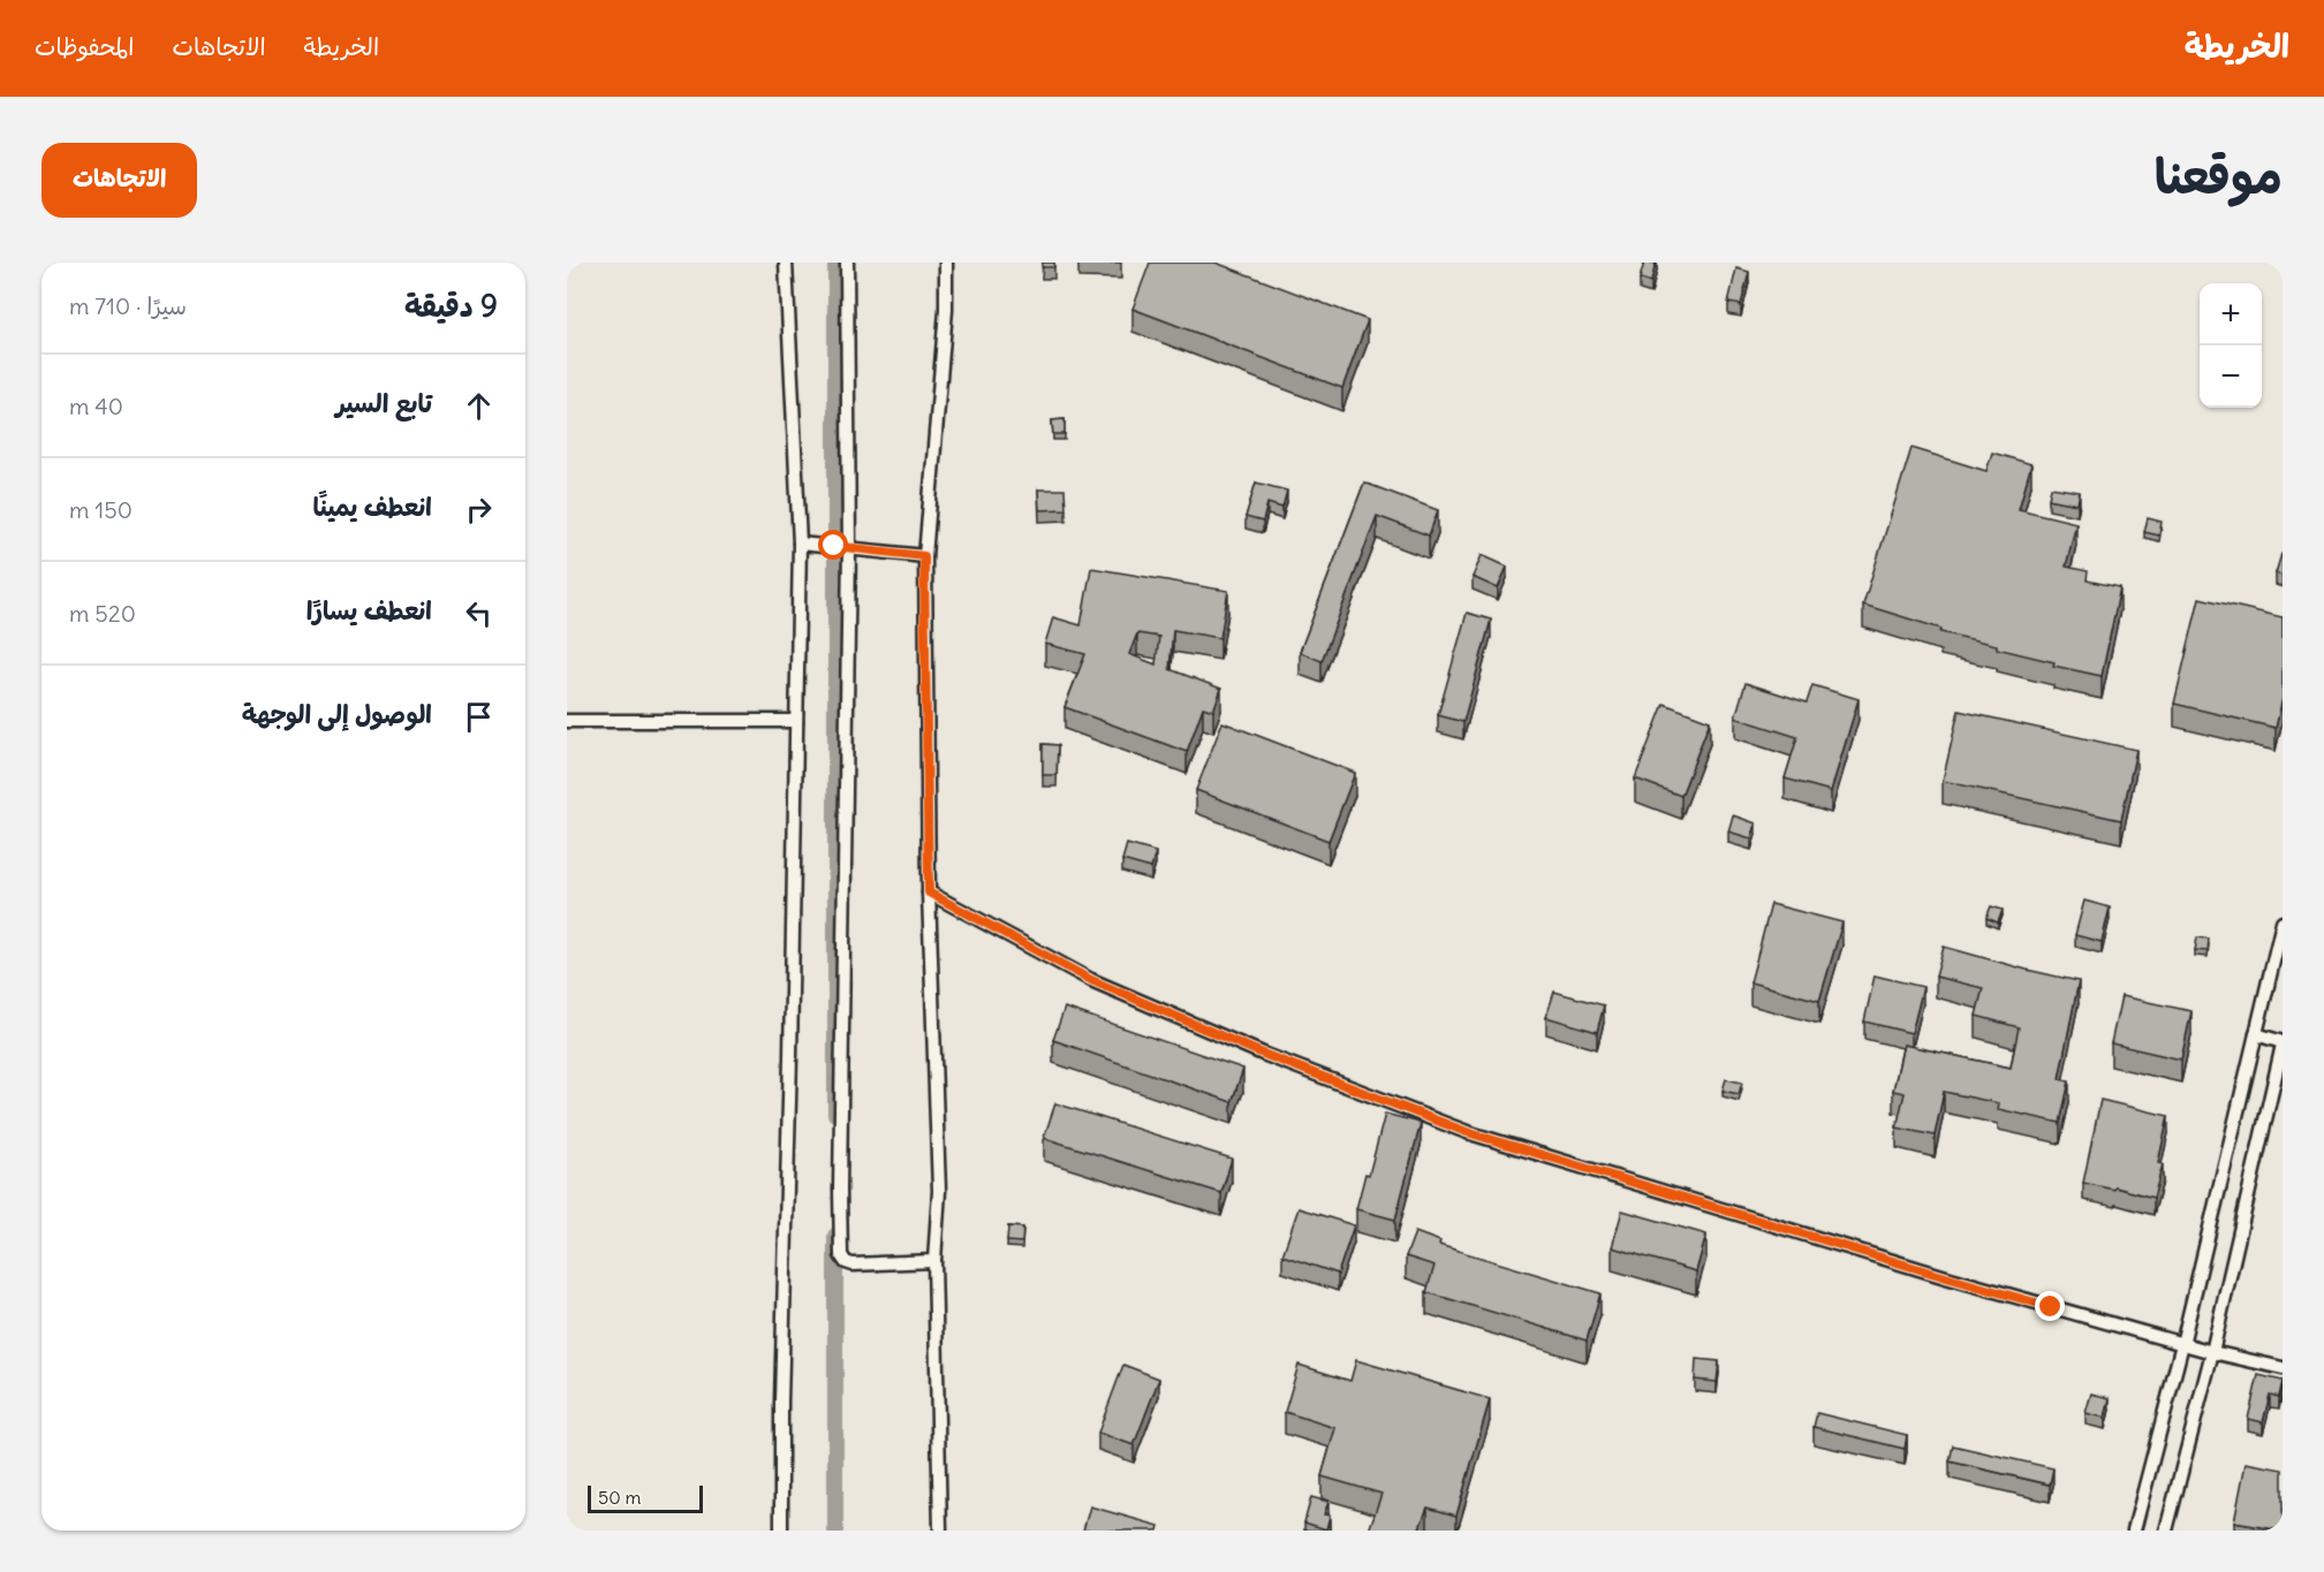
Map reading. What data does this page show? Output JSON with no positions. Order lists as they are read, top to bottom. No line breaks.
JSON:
{"scale_bar":"50 m","page":{"header":"الخريطة","nav":["الخريطة","الاتجاهات","المحفوظات"],"title":"موقعنا","buttons":"الاتجاهات","heading":["9 دقيقة","سيرًا · 710 m"],"map_buttons":["+","−"],"list":[["تابع السير","40 m"],["انعطف يمينًا","150 m"],["انعطف يسارًا","520 m"],"الوصول إلى الوجهة"],"scale":"50 m"}}
